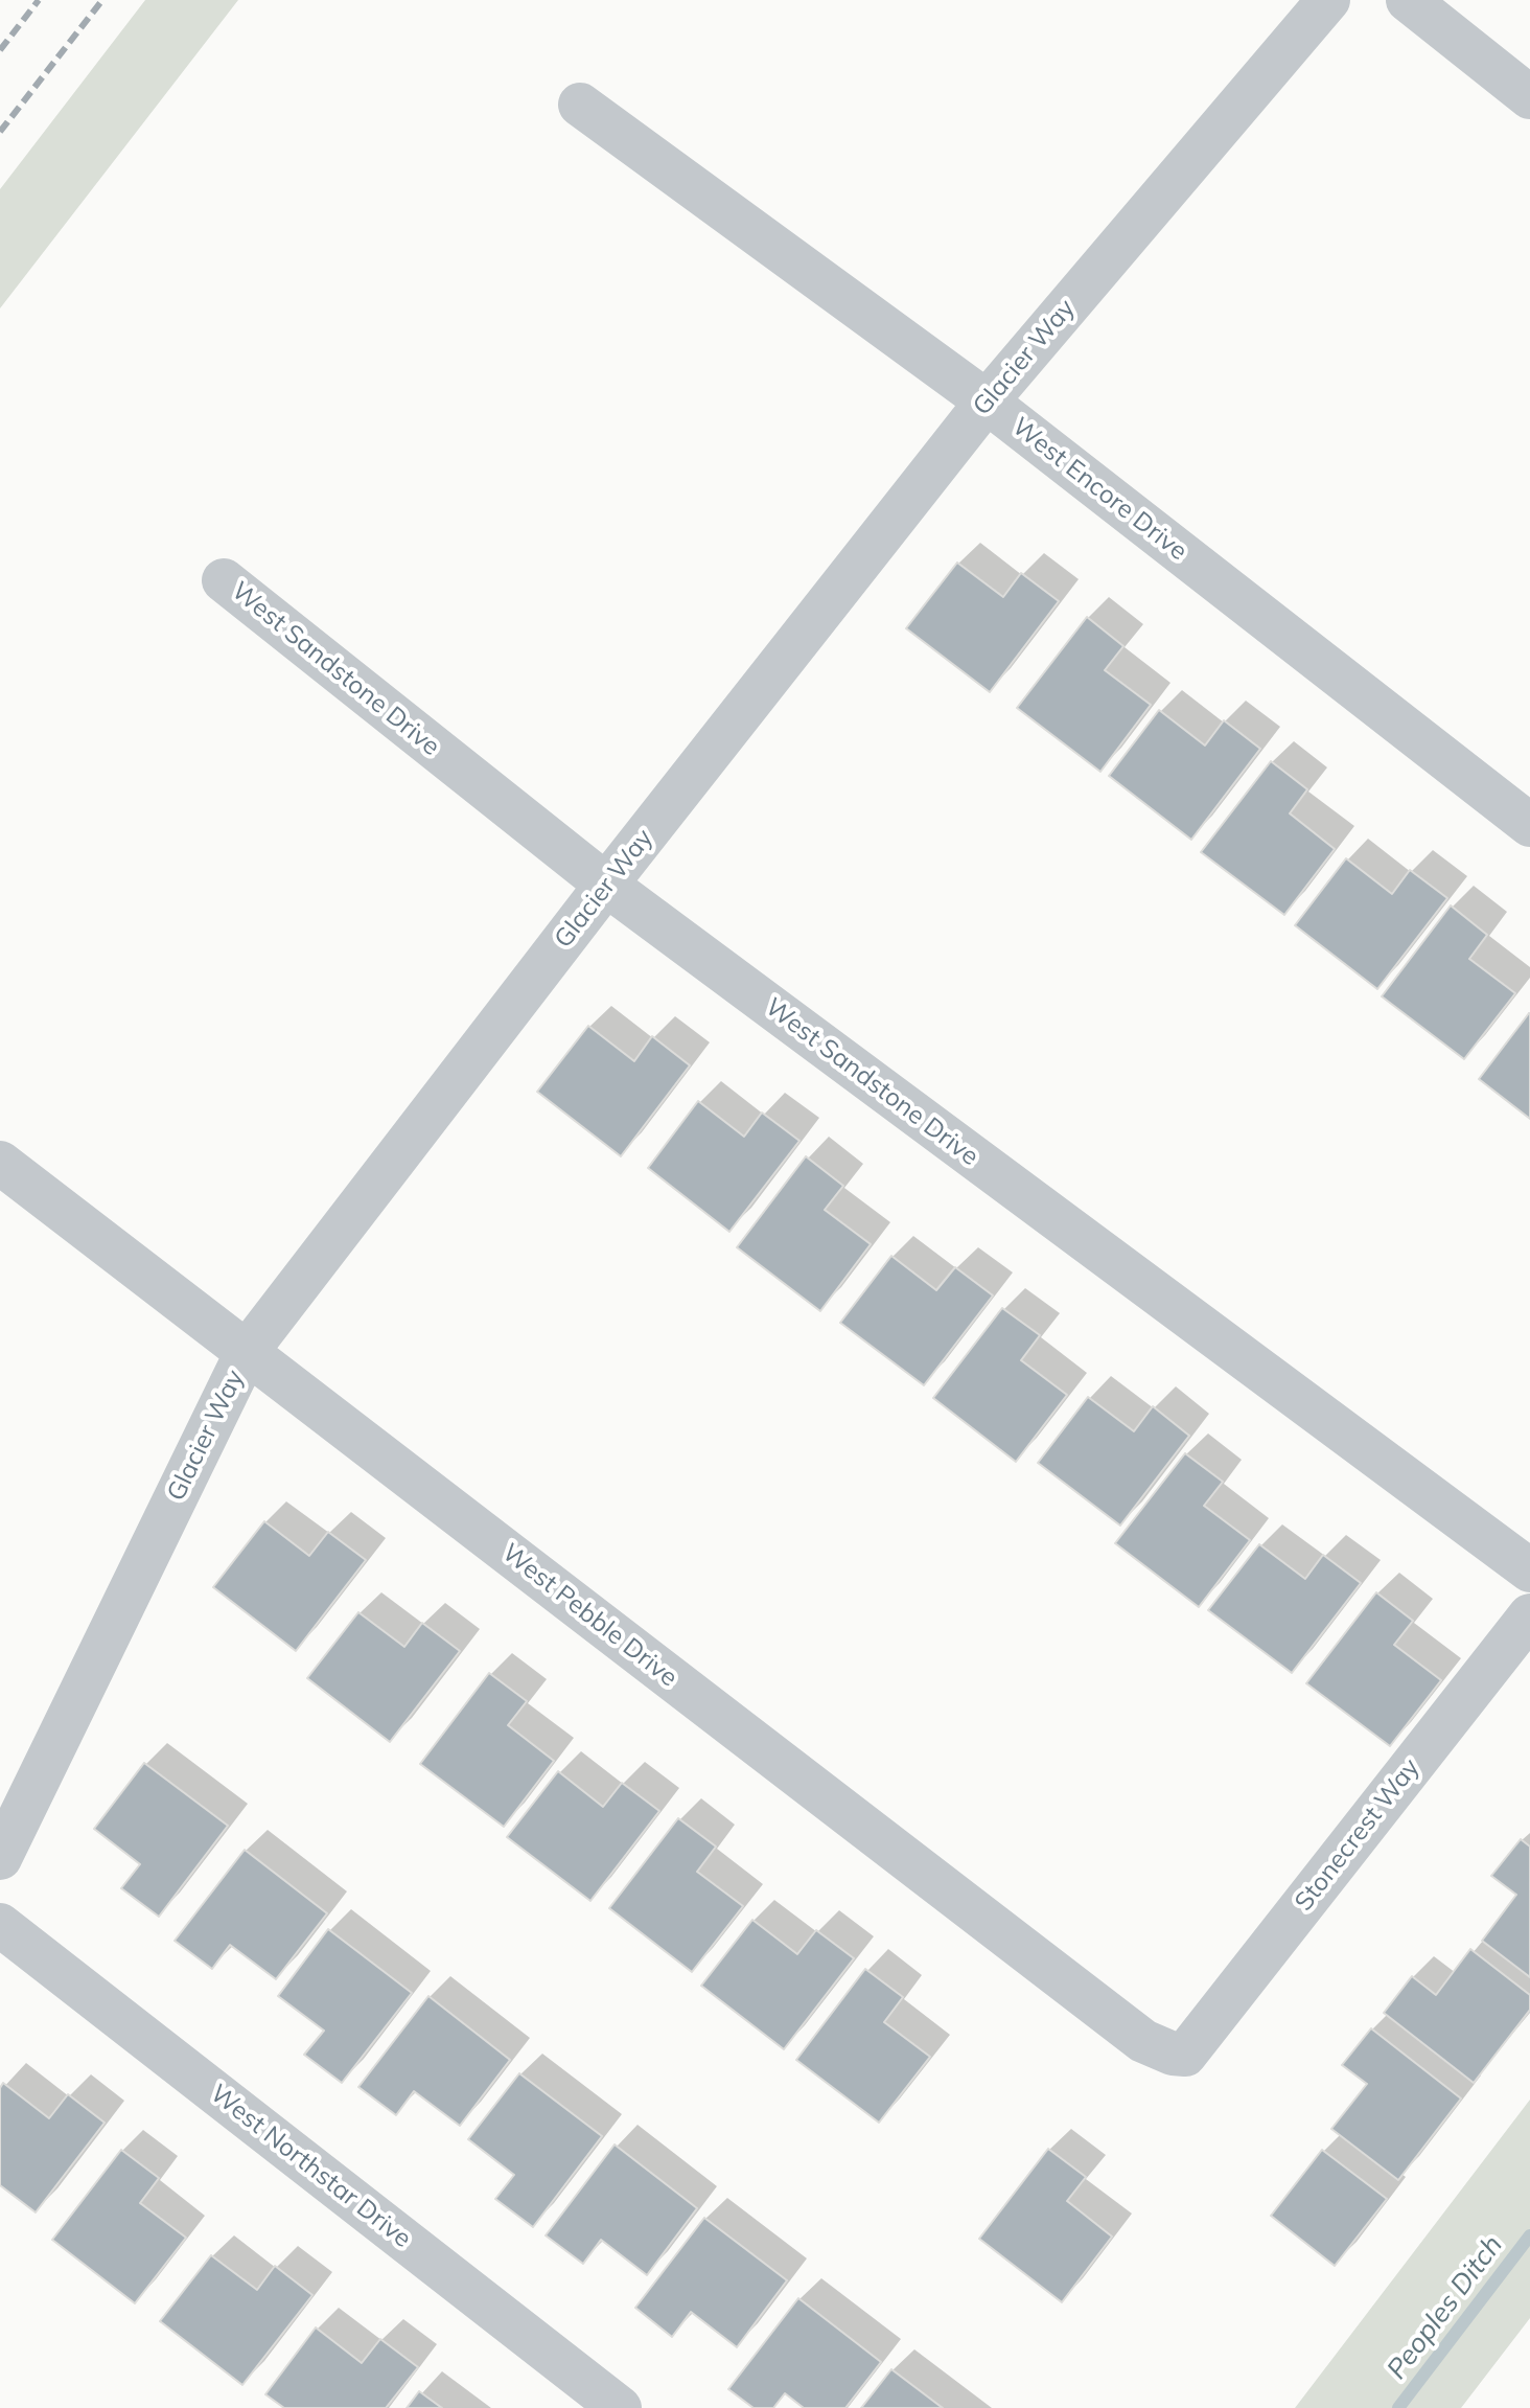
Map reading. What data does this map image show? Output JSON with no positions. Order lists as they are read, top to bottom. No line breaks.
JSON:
{"streets":{"street":["Glacier Way","West Encore Drive","West Sandstone Drive","West Pebble Drive","Stonecrest Way","West Northstar Drive"]},"crossings":[["Glacier Way","West Encore Drive"],["Glacier Way","West Sandstone Drive"],["Glacier Way","West Pebble Drive"],["West Pebble Drive","Stonecrest Way"]],"water":["Peoples Ditch"]}
